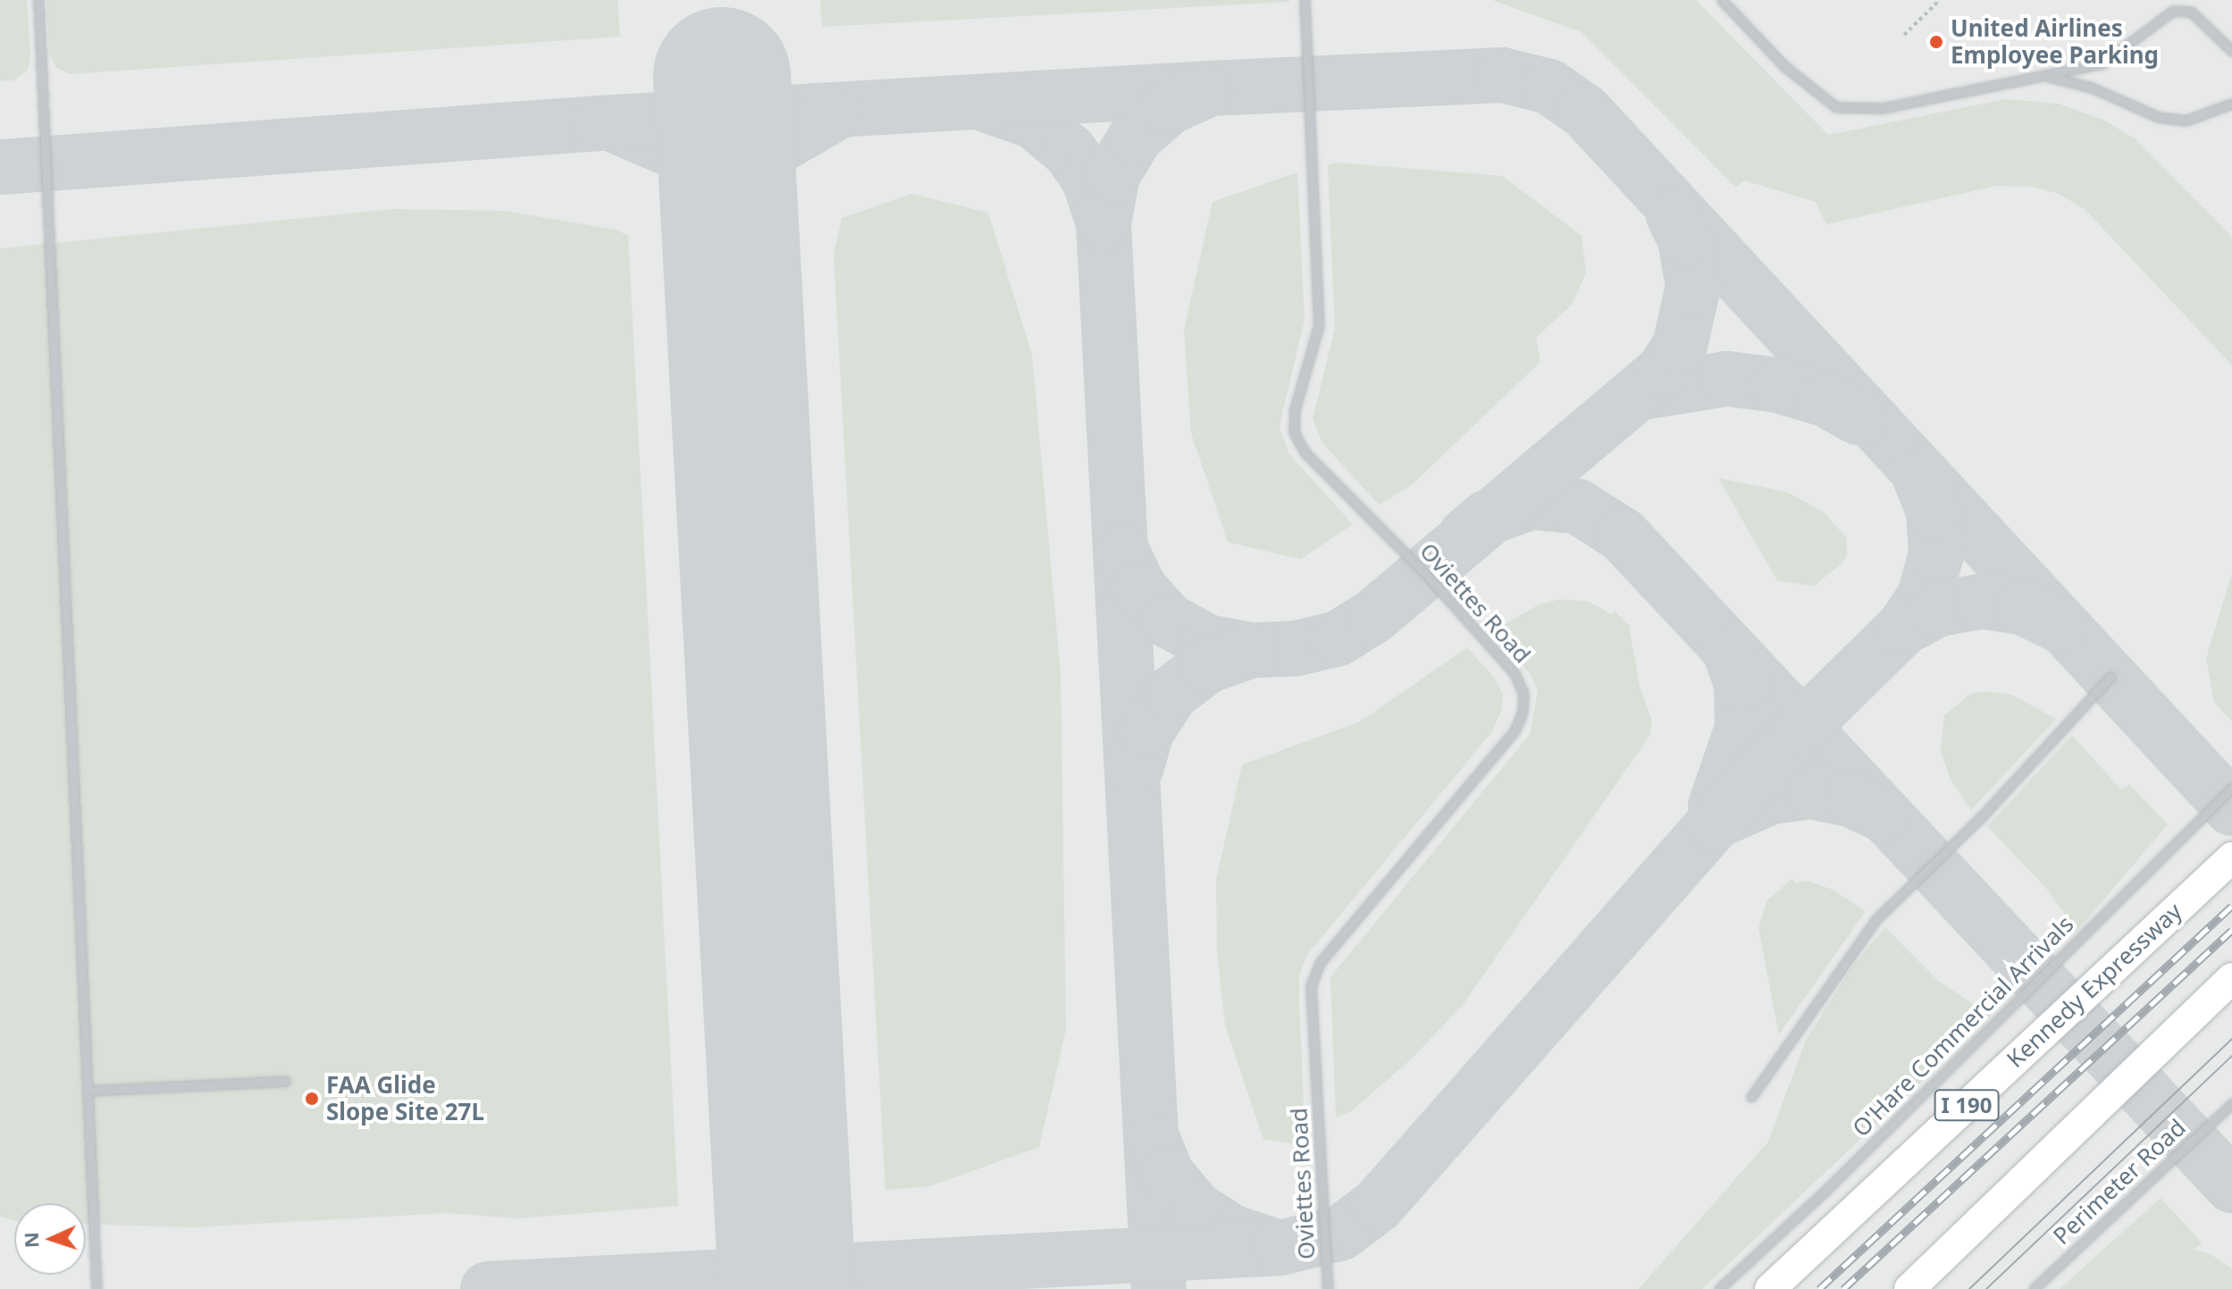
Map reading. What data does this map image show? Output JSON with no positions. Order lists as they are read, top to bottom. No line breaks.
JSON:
{"streets":{"highway":["Kennedy Expressway","I 190"],"lane":["Oviettes Road","O'Hare Commercial Arrivals","Perimeter Road"]},"places":["United Airlines Employee Parking","FAA Glide Slope Site 27L"],"north":"left"}
